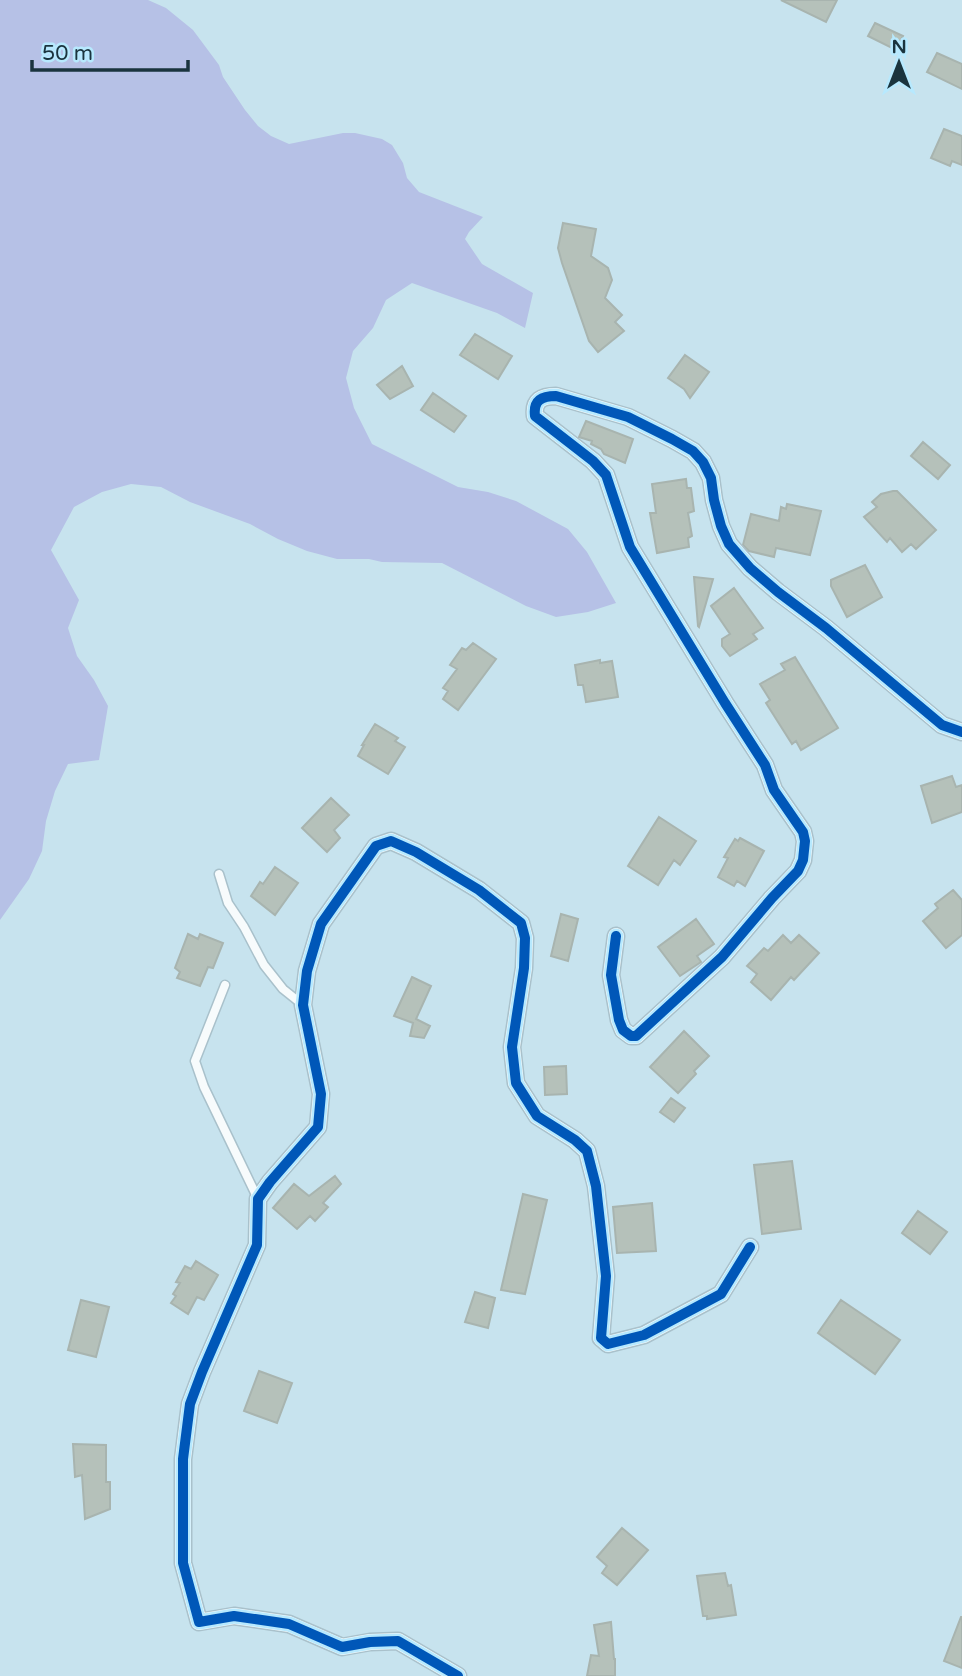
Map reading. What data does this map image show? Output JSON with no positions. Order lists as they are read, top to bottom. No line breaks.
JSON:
{"scale_bar":"50 m","north":"top"}
